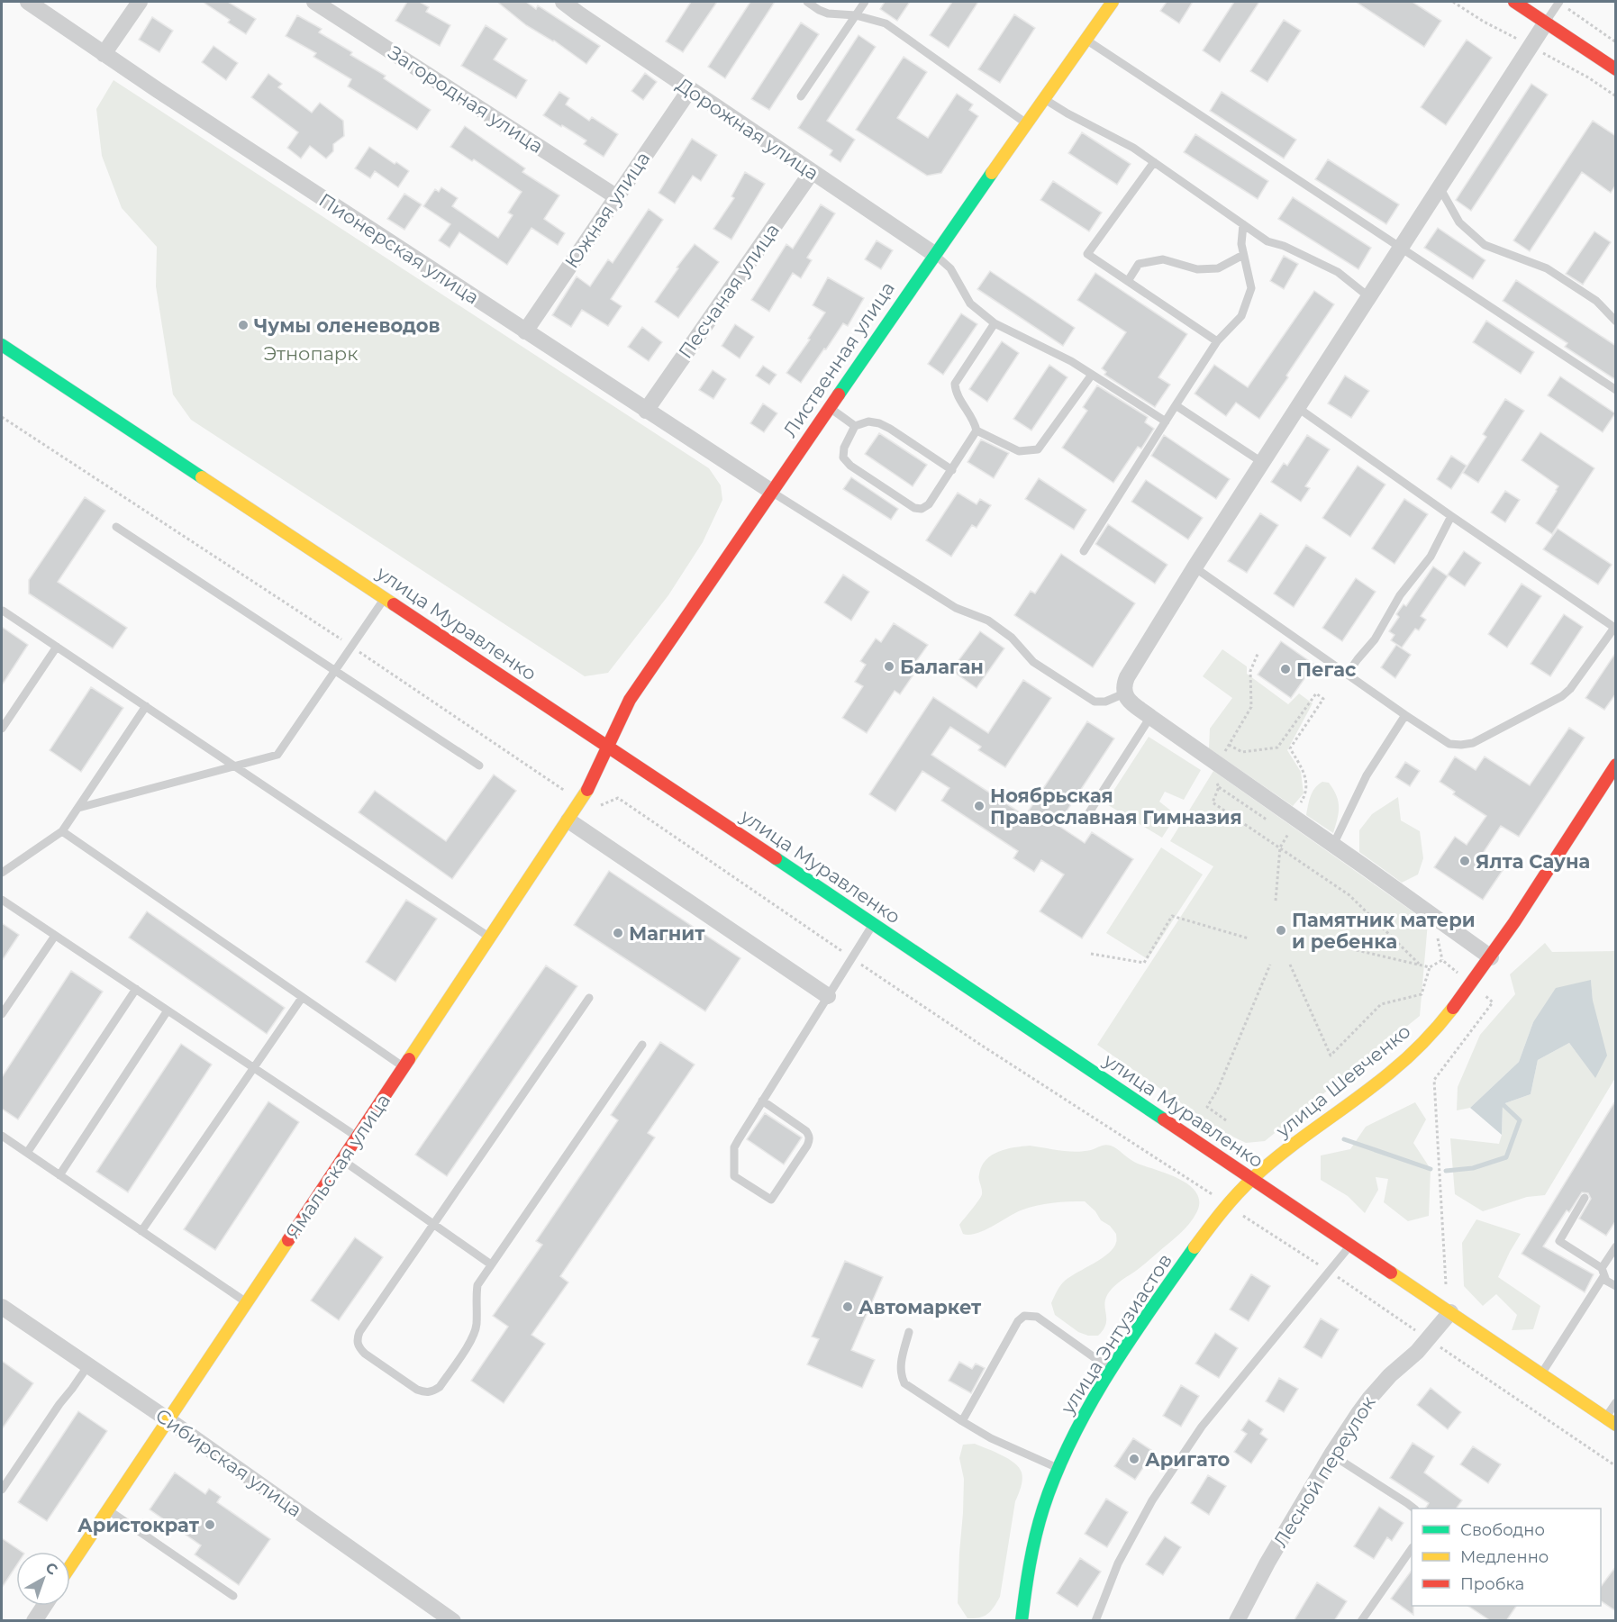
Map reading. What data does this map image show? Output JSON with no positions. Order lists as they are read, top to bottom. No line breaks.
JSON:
{"streets":{"street":["Загородная улица","Дорожная улица","Южная улица","Пионерская улица","Песчаная улица","Лиственная улица","улица Муравленко","улица Шевченко","Ямальская улица","улица Энтузиастов","Сибирская улица","Лесной переулок"]},"crossings":[["Загородная улица","Южная улица"],["Дорожная улица","Южная улица"],["Дорожная улица","Песчаная улица"],["Дорожная улица","Лиственная улица"],["Южная улица","Пионерская улица"],["Пионерская улица","Песчаная улица"],["Пионерская улица","Лиственная улица"],["Лиственная улица","улица Муравленко"],["Лиственная улица","Ямальская улица"],["улица Муравленко","улица Шевченко"],["улица Муравленко","Ямальская улица"],["улица Муравленко","улица Энтузиастов"],["улица Муравленко","Лесной переулок"],["улица Шевченко","улица Энтузиастов"],["Ямальская улица","Сибирская улица"]],"parks":["Этнопарк"],"places":["Чумы оленеводов","Балаган","Пегас","Ноябрьская Православная Гимназия","Ялта Сауна","Памятник матери и ребенка","Магнит","Автомаркет","Аригато","Аристократ"],"legend":["Свободно","Медленно","Пробка"],"north":"top right"}
